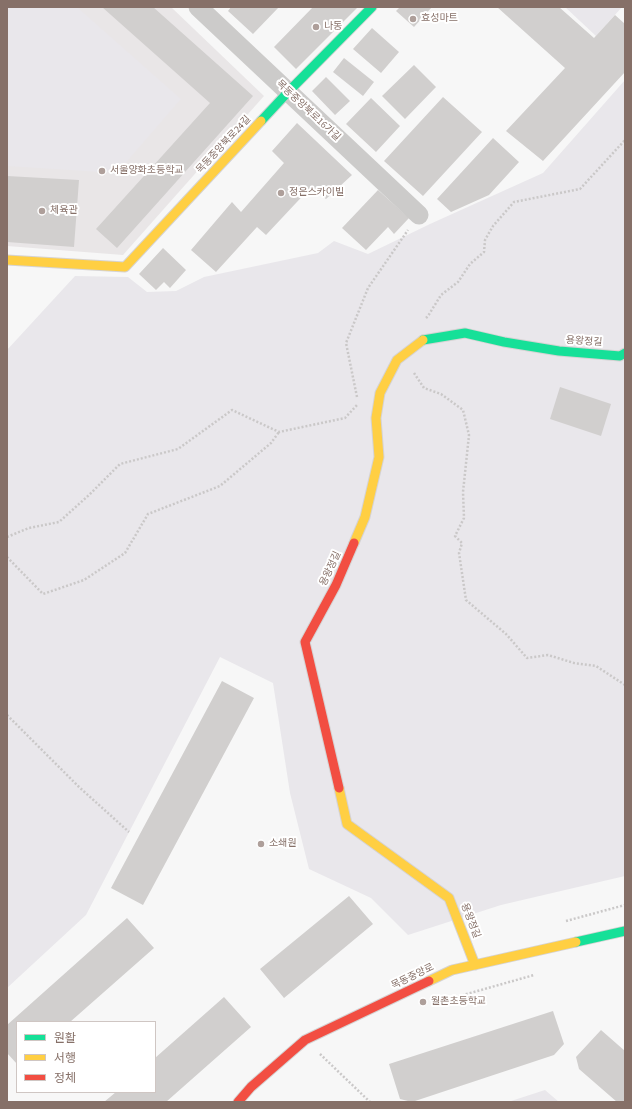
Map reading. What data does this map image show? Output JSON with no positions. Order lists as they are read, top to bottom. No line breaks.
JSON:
{"streets":{"street":["목동중앙북로16가길","목동중앙북로24길","용왕정길","목동중앙로"]},"crossings":[["목동중앙북로16가길","목동중앙북로24길"],["용왕정길","목동중앙로"]],"places":["효성마트","나동","서울양화초등학교","정은스카이빌","체육관","소쇄원","월촌초등학교"],"legend":["원활","서행","정체"]}
